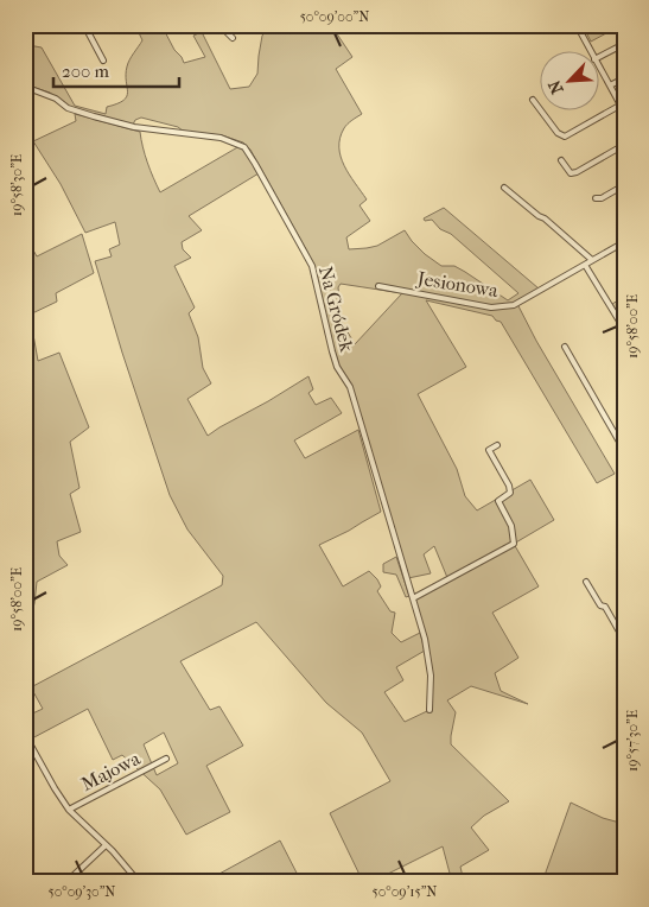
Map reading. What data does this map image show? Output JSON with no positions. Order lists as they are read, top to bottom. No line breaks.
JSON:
{"streets":{"street":["Jesionowa","Na Gródek","Majowa"]},"scale_bar":"200 m","north":"bottom left","coordinates":["50°09'00\"N","19°58'30\"E","19°58'00\"E","19°57'30\"E","50°09'30\"N","50°09'15\"N"]}
